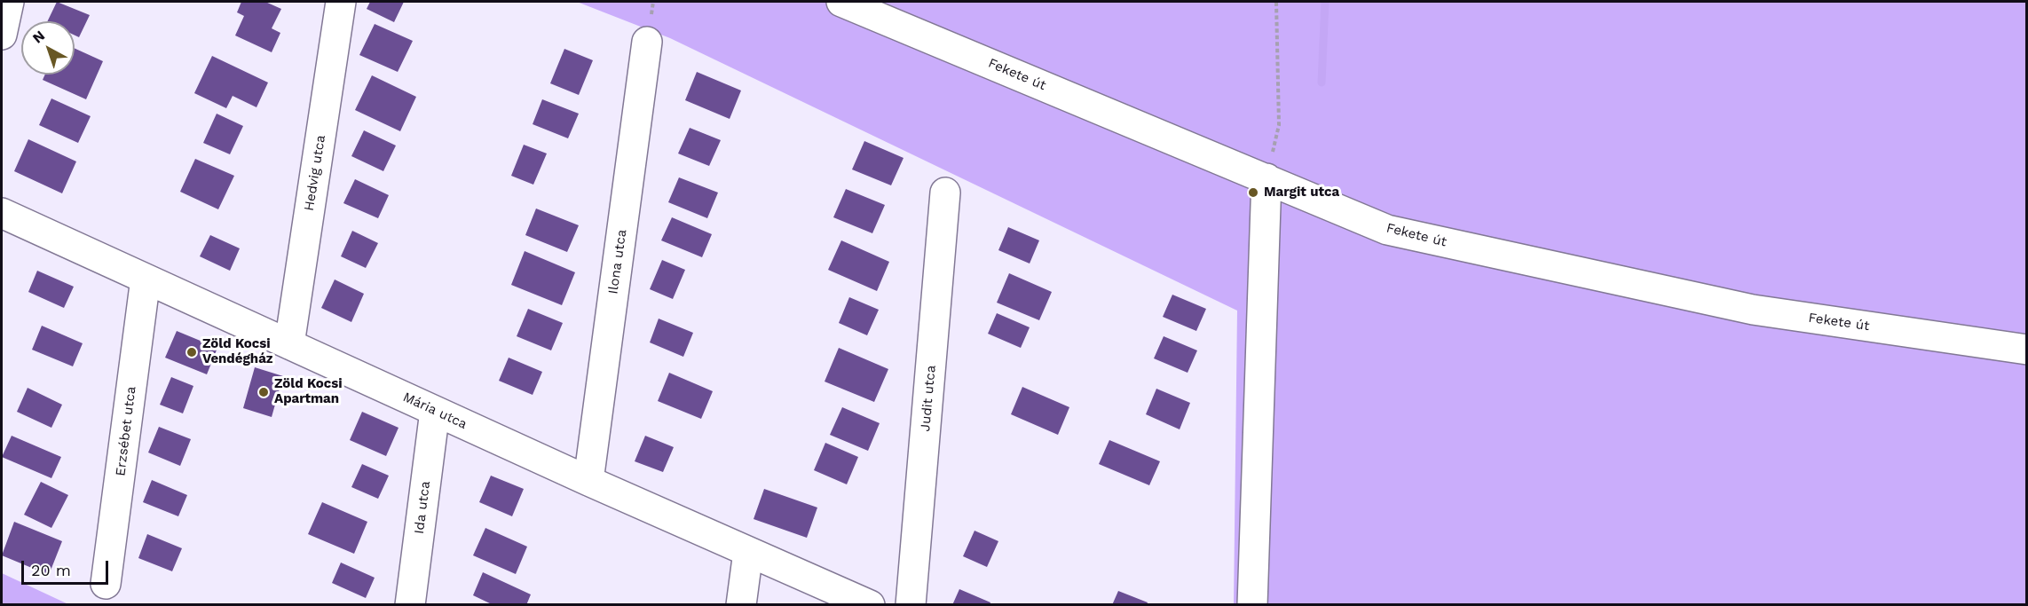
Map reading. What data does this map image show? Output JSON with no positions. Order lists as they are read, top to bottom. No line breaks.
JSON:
{"streets":{"street":["Fekete út","Hedvig utca","Ilona utca","Judit utca","Mária utca","Erzsébet utca","Ida utca"]},"crossings":[["Hedvig utca","Mária utca"],["Ilona utca","Mária utca"],["Mária utca","Erzsébet utca"],["Mária utca","Ida utca"]],"places":["Margit utca","Zöld Kocsi Vendégház","Zöld Kocsi Apartman"],"scale_bar":"20 m","north":"top left"}
